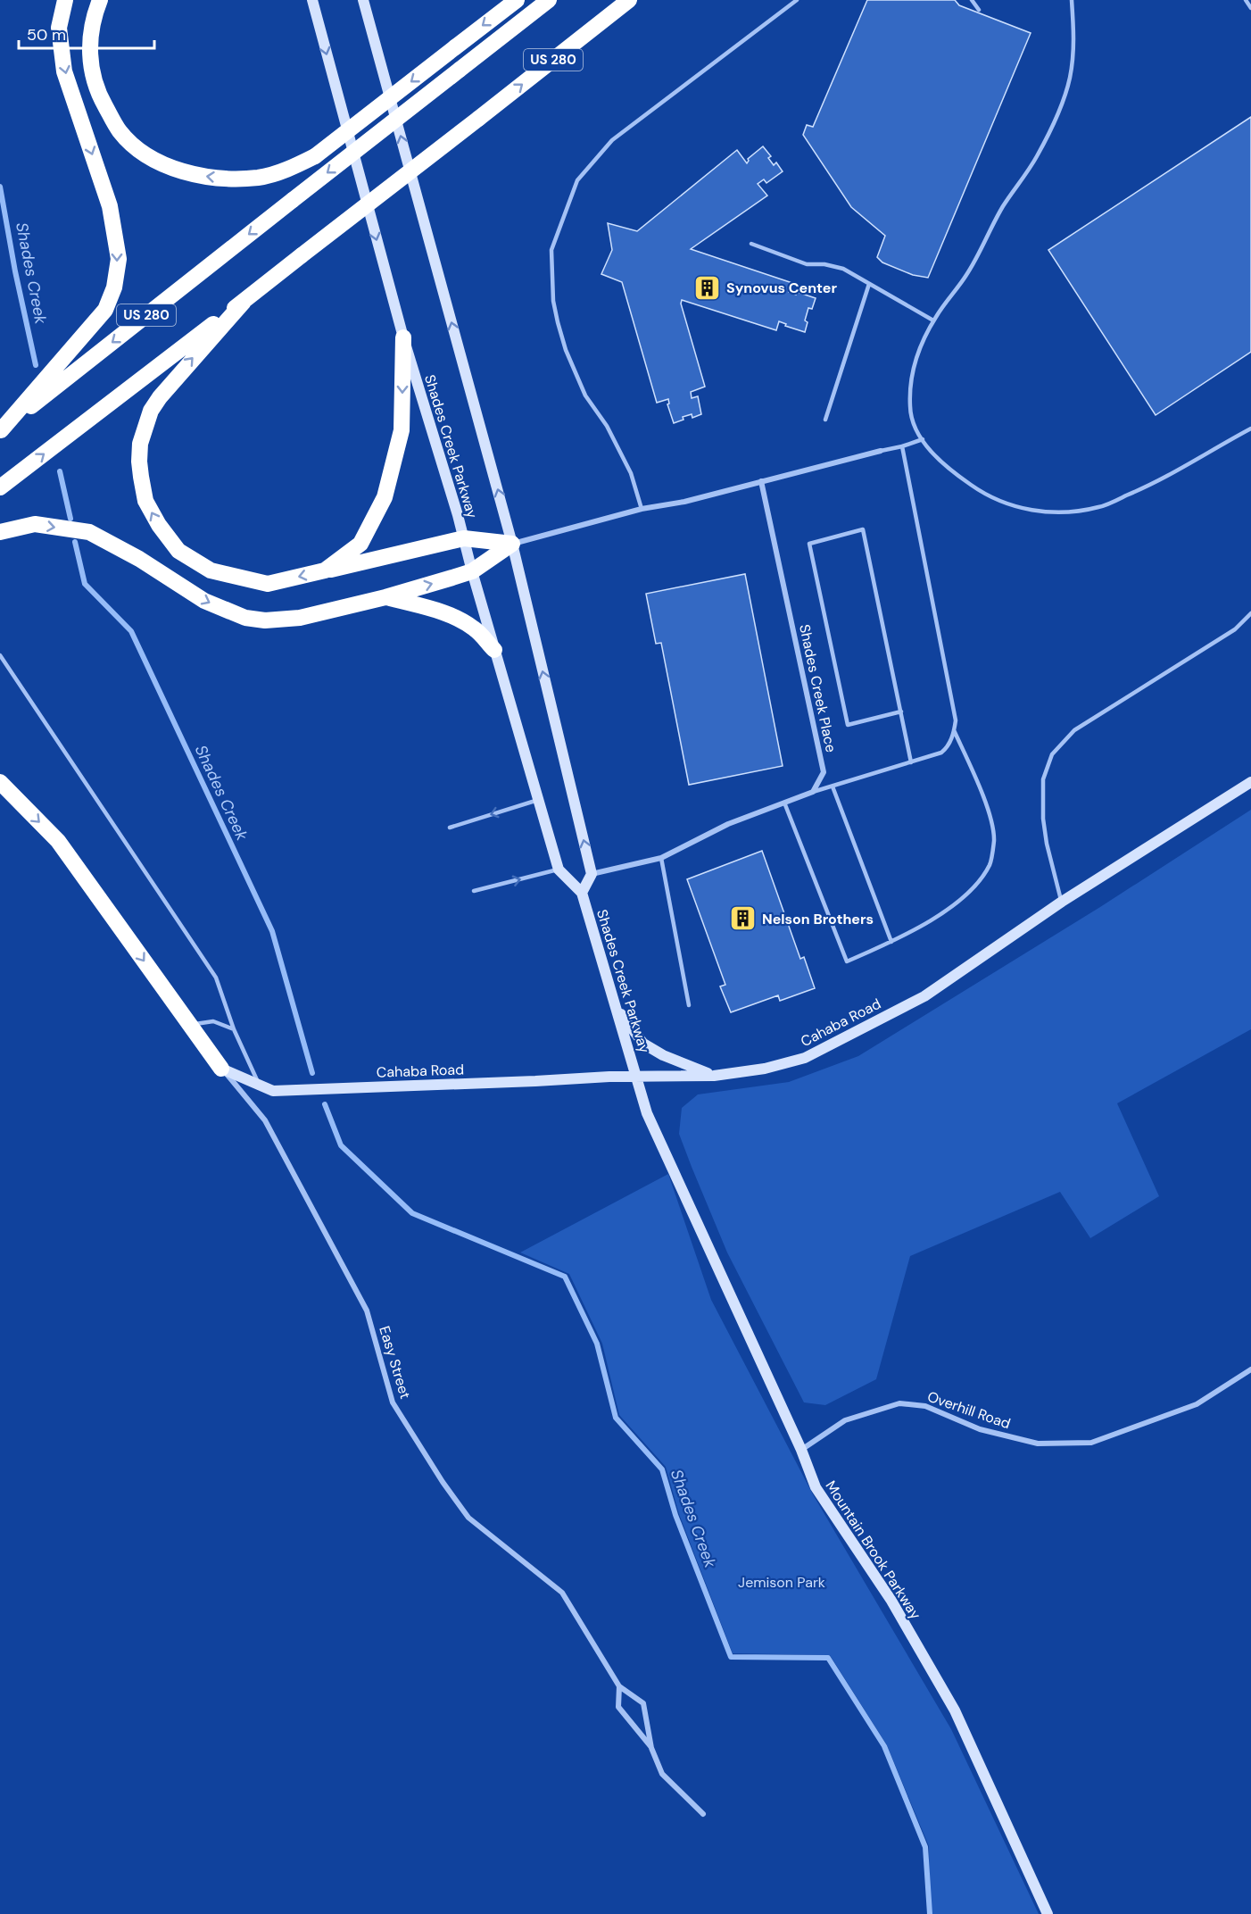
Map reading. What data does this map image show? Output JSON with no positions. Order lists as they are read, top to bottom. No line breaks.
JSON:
{"streets":{"highway":["US 280"],"main road":["Shades Creek Parkway","Cahaba Road","Mountain Brook Parkway"],"street":["Shades Creek Place","Easy Street","Overhill Road"]},"crossings":[["Shades Creek Parkway","Cahaba Road"],["Shades Creek Parkway","Mountain Brook Parkway"],["Cahaba Road","Easy Street"],["Cahaba Road","Mountain Brook Parkway"],["Overhill Road","Mountain Brook Parkway"]],"water":["Shades Creek"],"parks":["Jemison Park"],"places":{"building":["Synovus Center","Nelson Brothers"]},"scale_bar":"50 m"}
